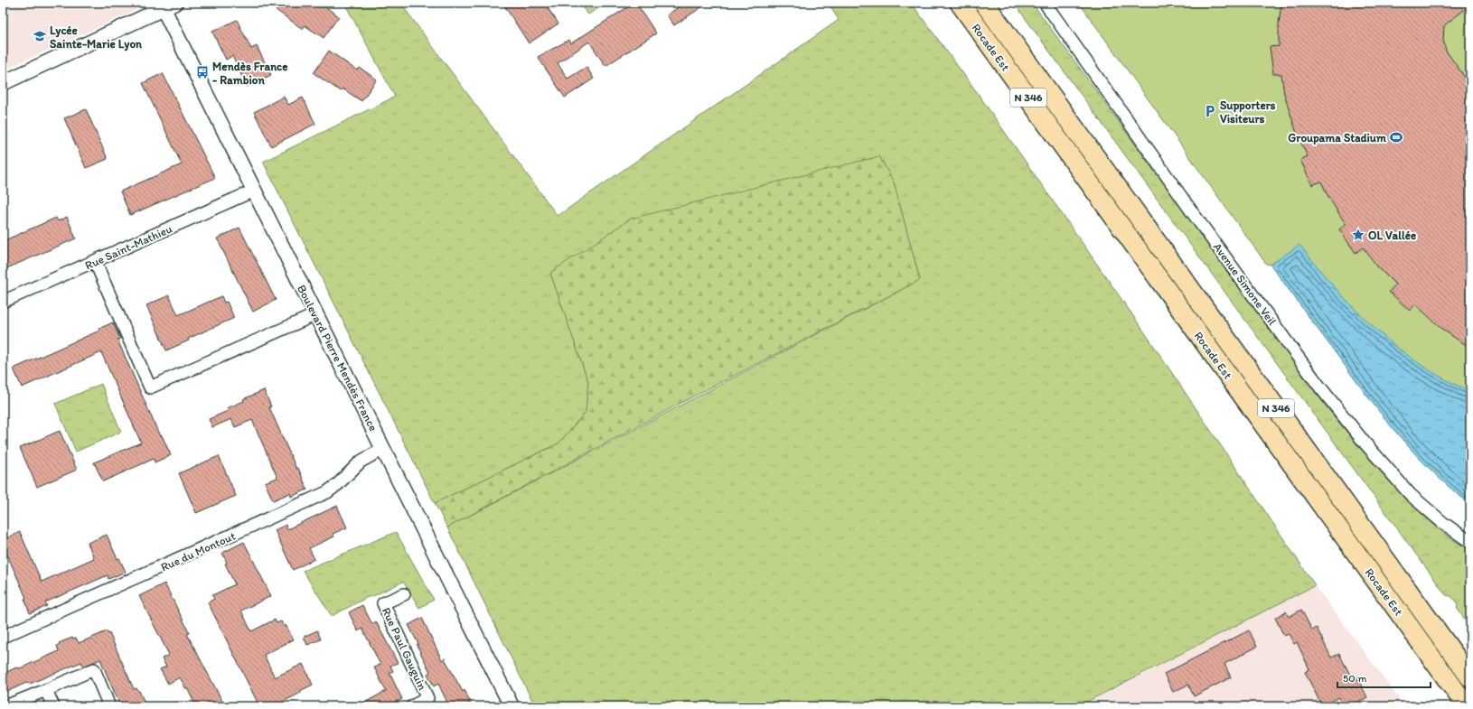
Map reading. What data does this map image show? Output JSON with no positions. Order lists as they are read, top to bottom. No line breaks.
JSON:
{"streets":{"highway":["Rocade Est","N 346"],"street":["Rue Saint-Mathieu","Avenue Simone Veil","Boulevard Pierre Mendès France","Rue du Montout","Rue Paul Gauguin"]},"crossings":[["Rue Saint-Mathieu","Boulevard Pierre Mendès France"],["Boulevard Pierre Mendès France","Rue du Montout"]],"places":{"school or university":["Lycée Sainte-Marie Lyon"],"bus stop":["Mendès France - Rambion"],"parking":["Supporters Visiteurs"],"sports":["Groupama Stadium"],"place":["OL Vallée"]},"scale_bar":"50 m"}
